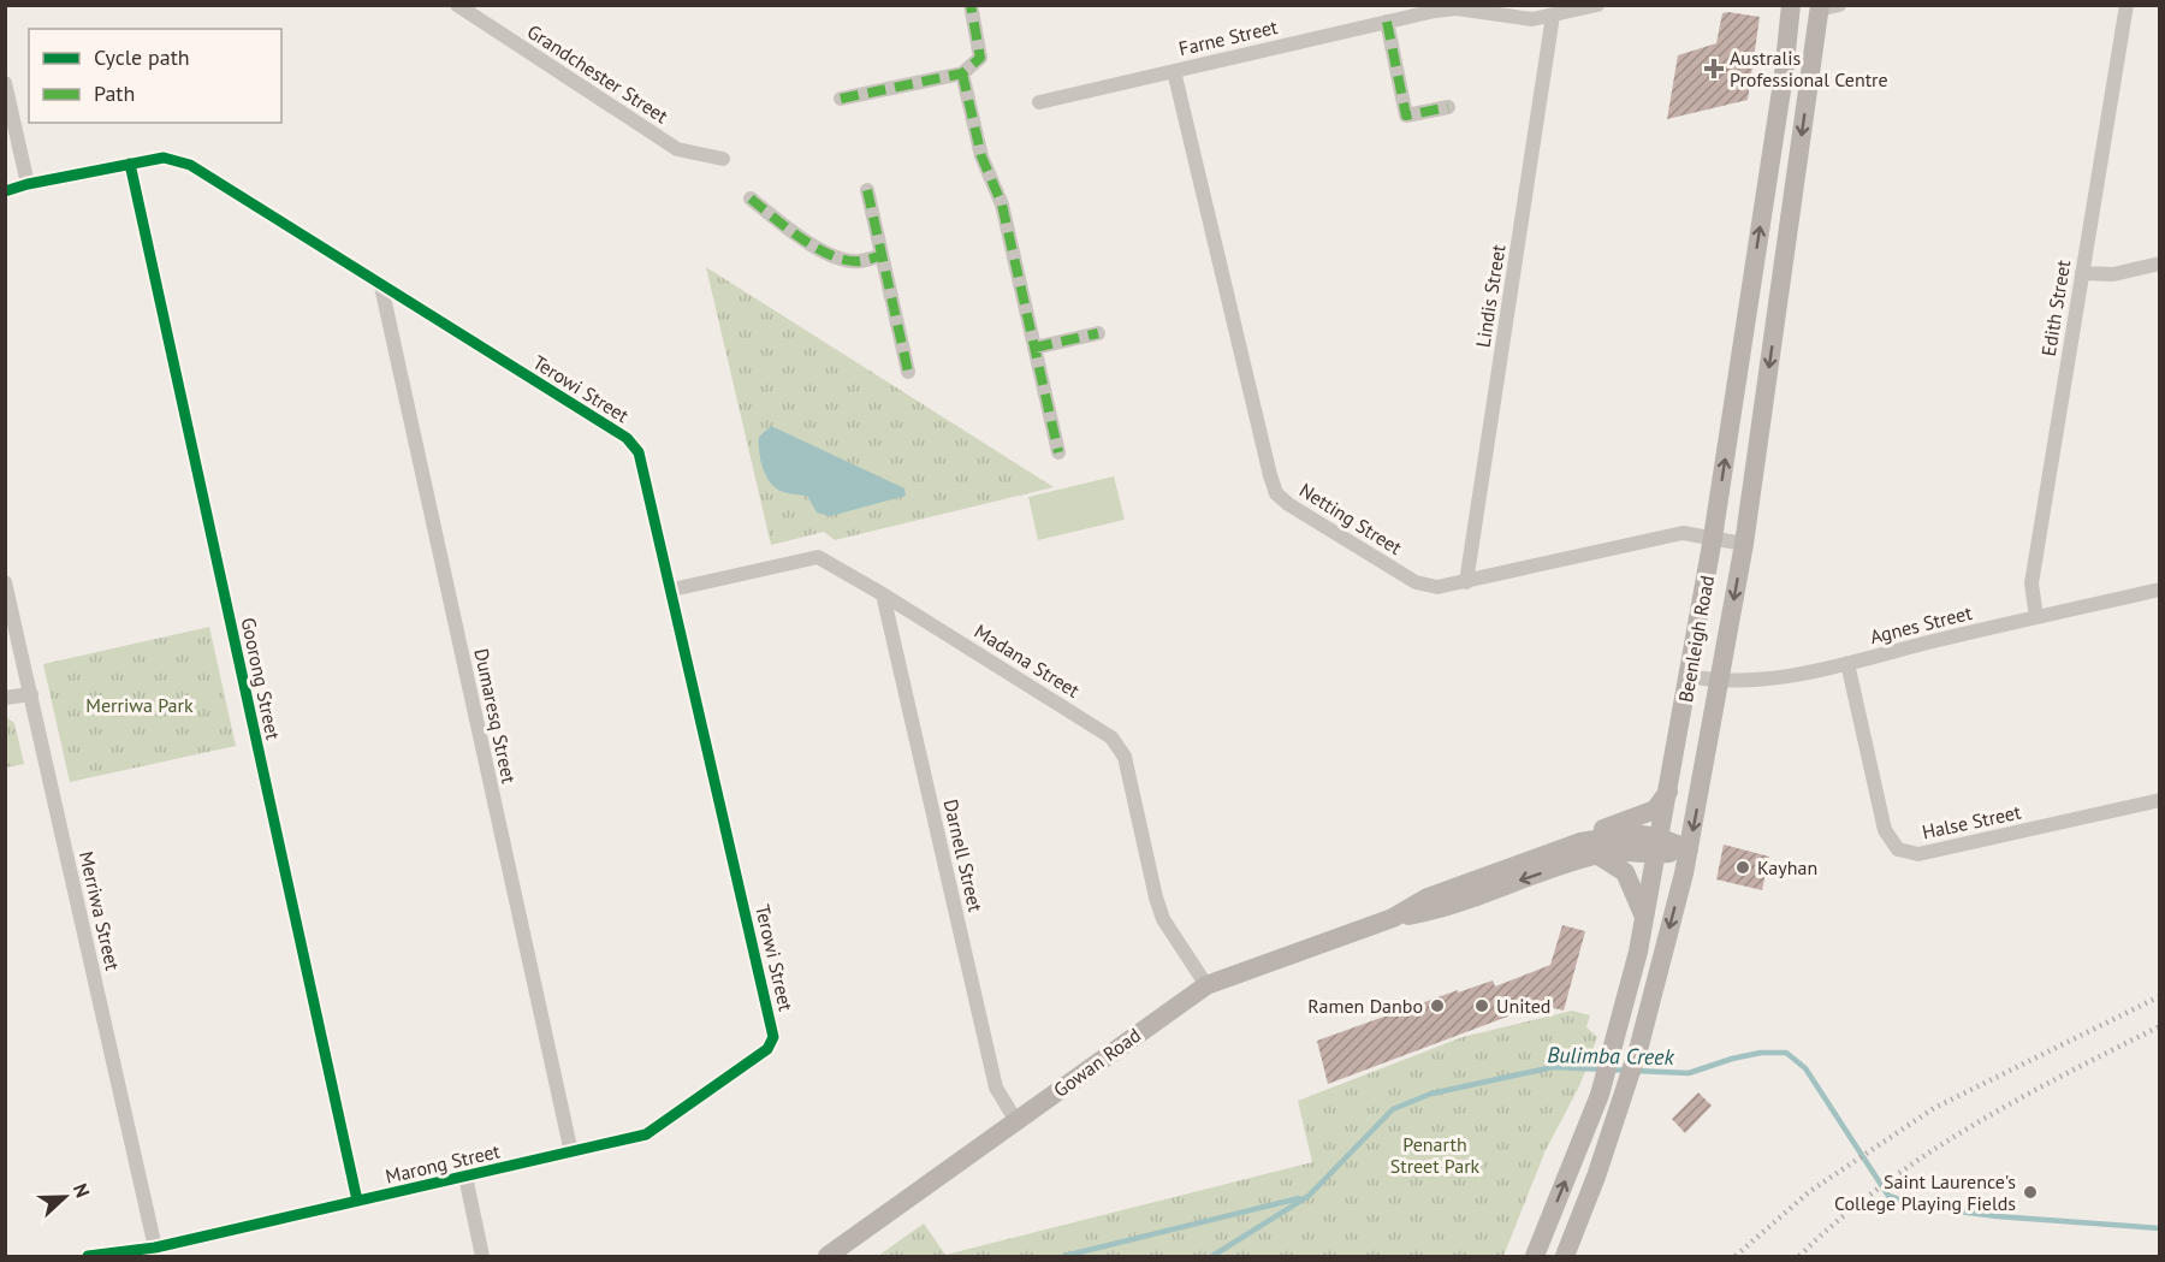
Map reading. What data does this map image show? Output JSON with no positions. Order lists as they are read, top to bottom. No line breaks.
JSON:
{"streets":{"main road":["Beenleigh Road","Gowan Road"],"street":["Farne Street","Grandchester Street","Lindis Street","Edith Street","Terowi Street","Netting Street","Agnes Street","Madana Street","Goorong Street","Dumaresq Street","Halse Street","Darnell Street","Merriwa Street","Marong Street"]},"crossings":[["Farne Street","Lindis Street"],["Farne Street","Netting Street"],["Lindis Street","Netting Street"],["Edith Street","Agnes Street"],["Terowi Street","Madana Street"],["Terowi Street","Goorong Street"],["Terowi Street","Dumaresq Street"],["Terowi Street","Marong Street"],["Netting Street","Beenleigh Road"],["Agnes Street","Beenleigh Road"],["Agnes Street","Halse Street"],["Beenleigh Road","Gowan Road"],["Madana Street","Darnell Street"],["Madana Street","Gowan Road"],["Goorong Street","Marong Street"],["Dumaresq Street","Marong Street"],["Darnell Street","Gowan Road"],["Merriwa Street","Marong Street"]],"water":["Bulimba Creek"],"parks":["Merriwa Park","Penarth Street Park"],"places":{"health":["Australis Professional Centre"],"other":["Kayhan","Ramen Danbo","United","Saint Laurence's College Playing Fields"]},"legend":["Cycle path","Path"],"north":"right"}
